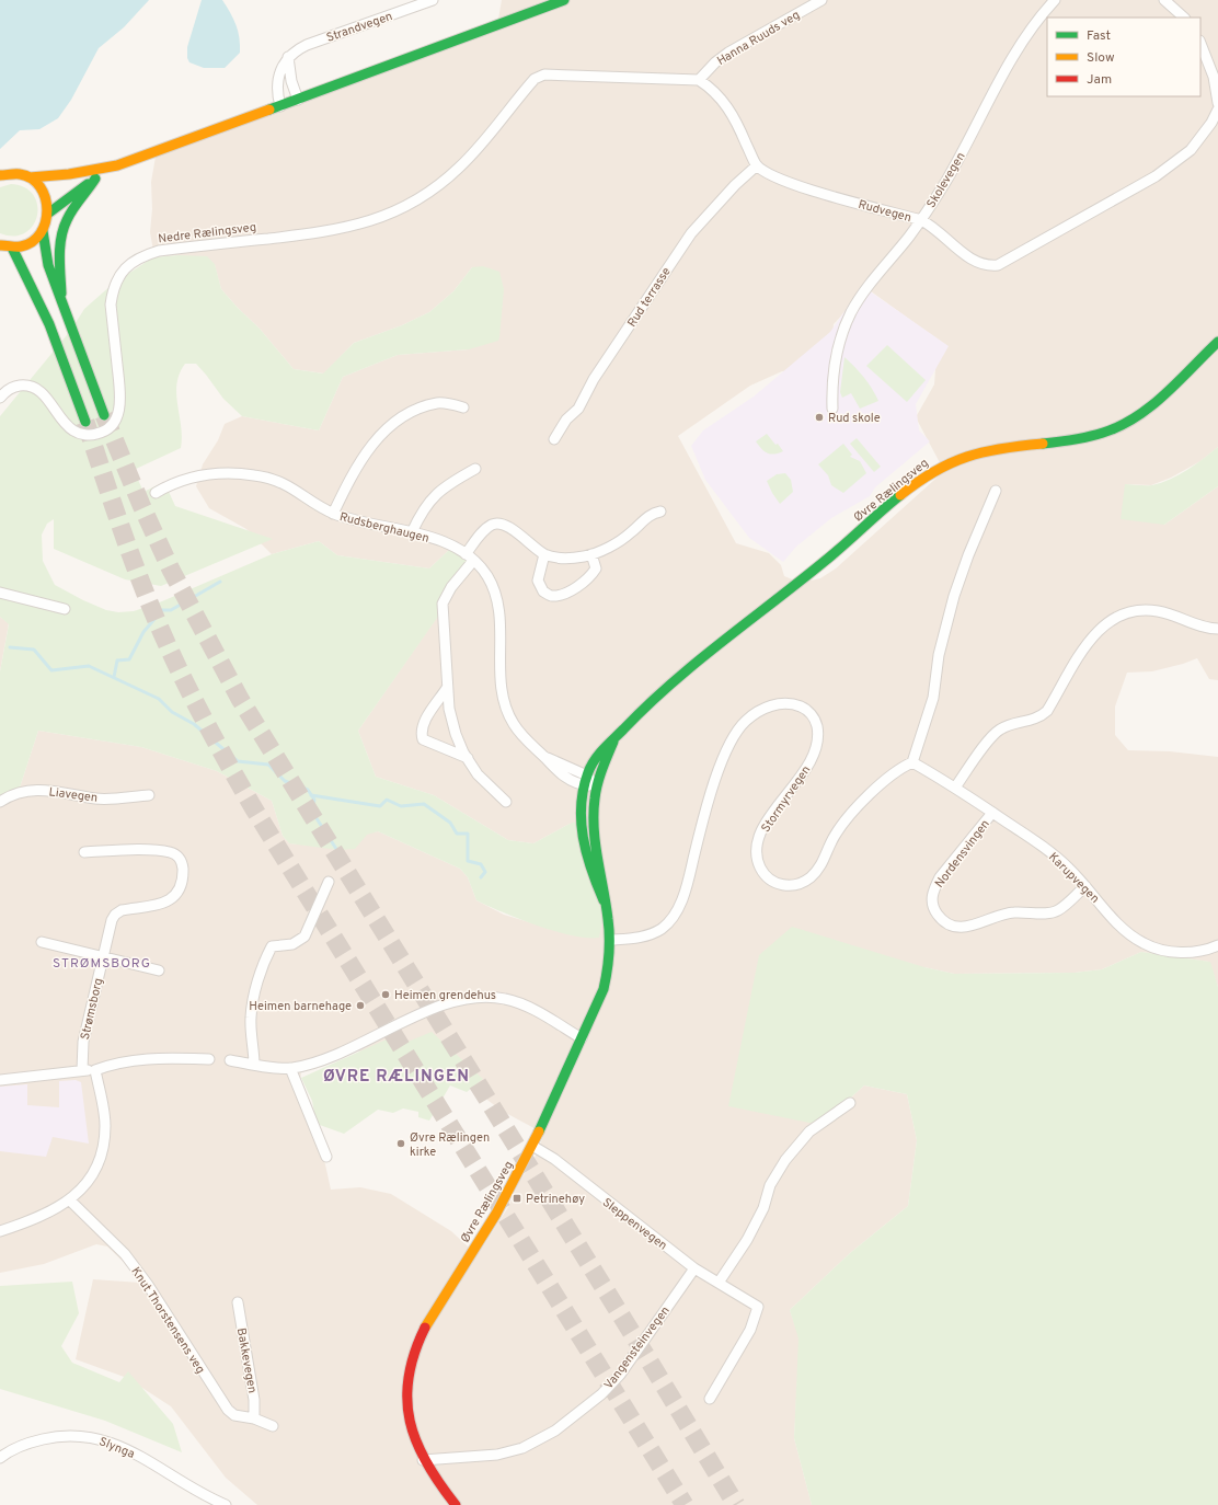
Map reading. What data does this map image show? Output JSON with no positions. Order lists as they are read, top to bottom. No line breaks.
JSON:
{"streets":{"main road":["Øvre Rælingsveg"],"street":["Strandvegen","Hanna Ruuds veg","Skolevegen","Rudvegen","Nedre Rælingsveg","Rud terrasse","Rudsberghaugen","Liavegen","Stormyrvegen","Nordensvingen","Karupvegen","Strømsborg","Sleppenvegen","Knut Thorstensens veg","Vangensteinvegen","Bakkevegen","Slynga"]},"crossings":[["Hanna Ruuds veg","Nedre Rælingsveg"],["Skolevegen","Rudvegen"],["Rudvegen","Rud terrasse"],["Øvre Rælingsveg","Rudsberghaugen"],["Øvre Rælingsveg","Stormyrvegen"],["Øvre Rælingsveg","Sleppenvegen"],["Øvre Rælingsveg","Vangensteinvegen"],["Stormyrvegen","Karupvegen"],["Nordensvingen","Karupvegen"],["Sleppenvegen","Vangensteinvegen"],["Knut Thorstensens veg","Bakkevegen"]],"districts":["STRØMSBORG","ØVRE RÆLINGEN"],"places":{"other":["Rud skole","Heimen grendehus","Heimen barnehage","Øvre Rælingen kirke"],"transit":["Petrinehøy"]},"legend":["Fast","Slow","Jam"]}
